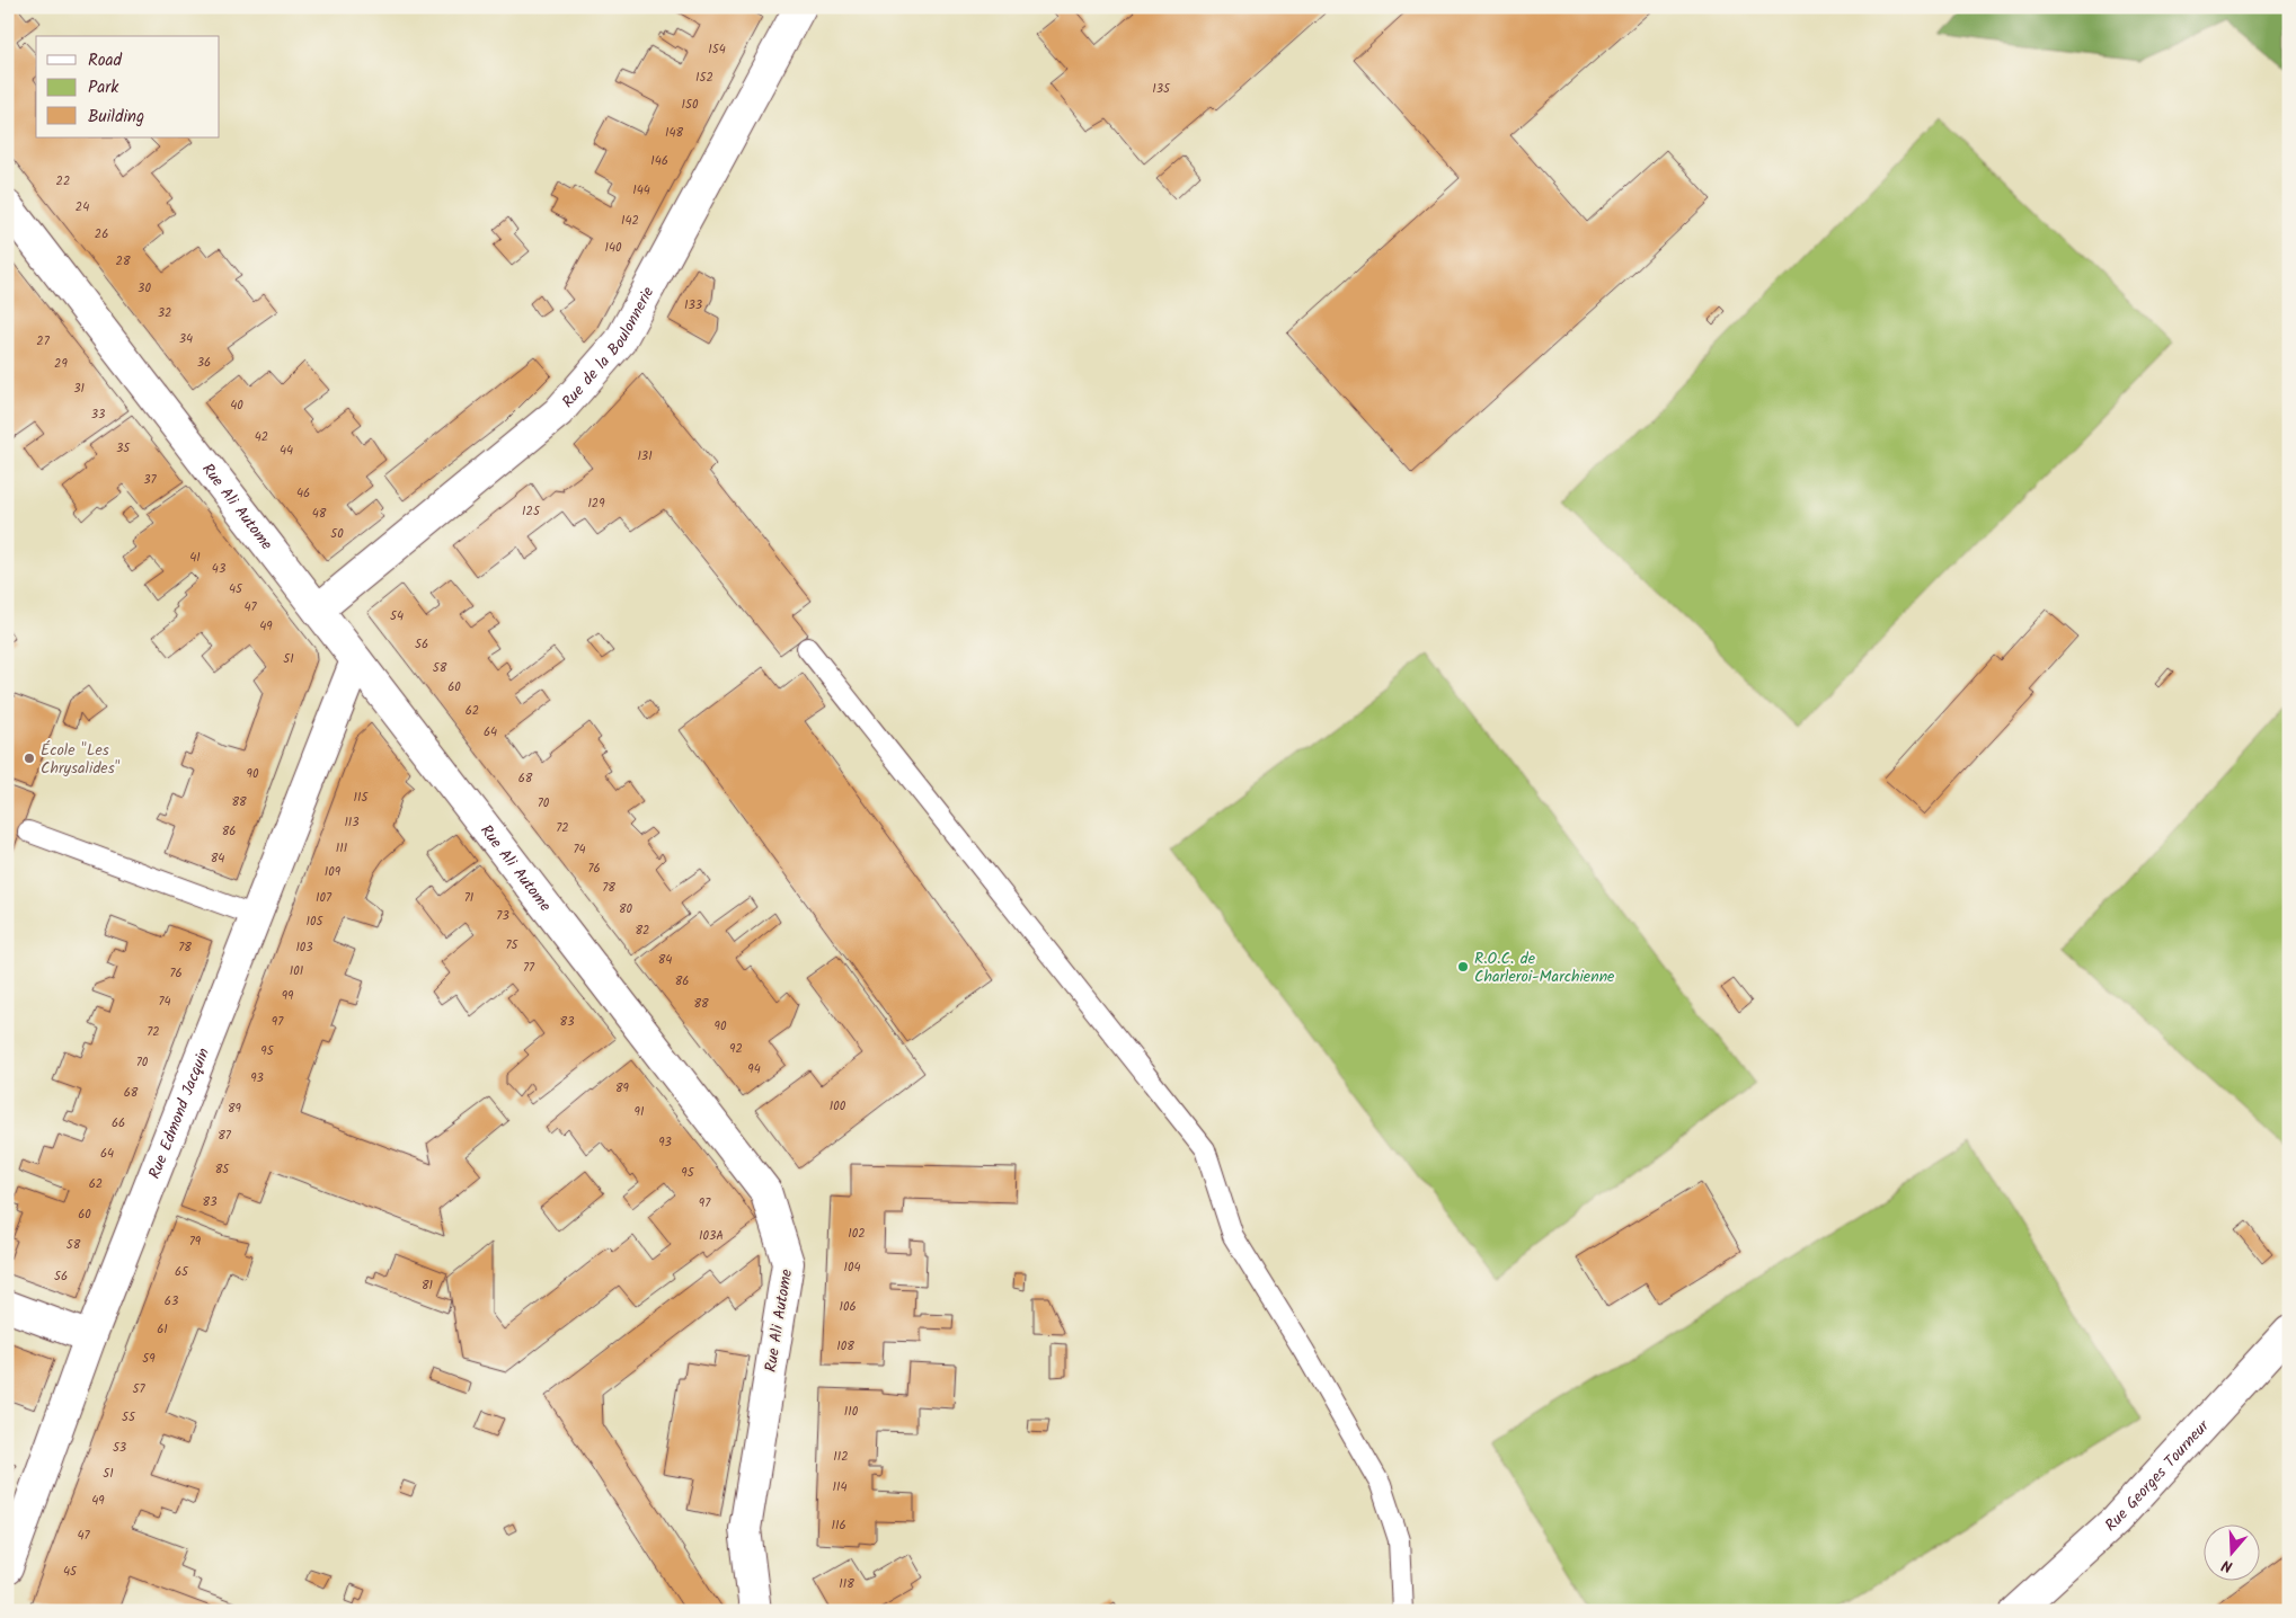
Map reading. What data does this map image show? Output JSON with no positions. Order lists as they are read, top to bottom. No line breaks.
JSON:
{"streets":{"street":["Rue de la Boulonnerie","Rue Ali Autome","Rue Edmond Jacquin","Rue Georges Tourneur"]},"crossings":[["Rue de la Boulonnerie","Rue Ali Autome"],["Rue Ali Autome","Rue Edmond Jacquin"]],"places":["École \"Les Chrysalides\"","R.O.C. de Charleroi-Marchienne"],"house_numbers":["154","152","135","150","148","146","22","144","24","142","26","140","28","30","133","32","34","27","36","29","31","40","33","42","35","44","131","37","46","129","125","48","50","41","43","45","47","54","49","56","51","58","60","62","64","90","68","115","88","70","113","72","86","111","74","84","76","109","78","107","71","80","73","105","82","75","78","103","84","77","101","76","86","99","74","88","97","83","90","72","92","95","70","94","93","89","68","100","89","91","66","87","93","64","85","95","62","83","97","60","102","103A","79","58","104","65","56","81","63","106","61","108","59","57","110","55","53","112","51","114","49","116","47","45","118"],"legend":["Road","Park","Building"],"north":"bottom"}
